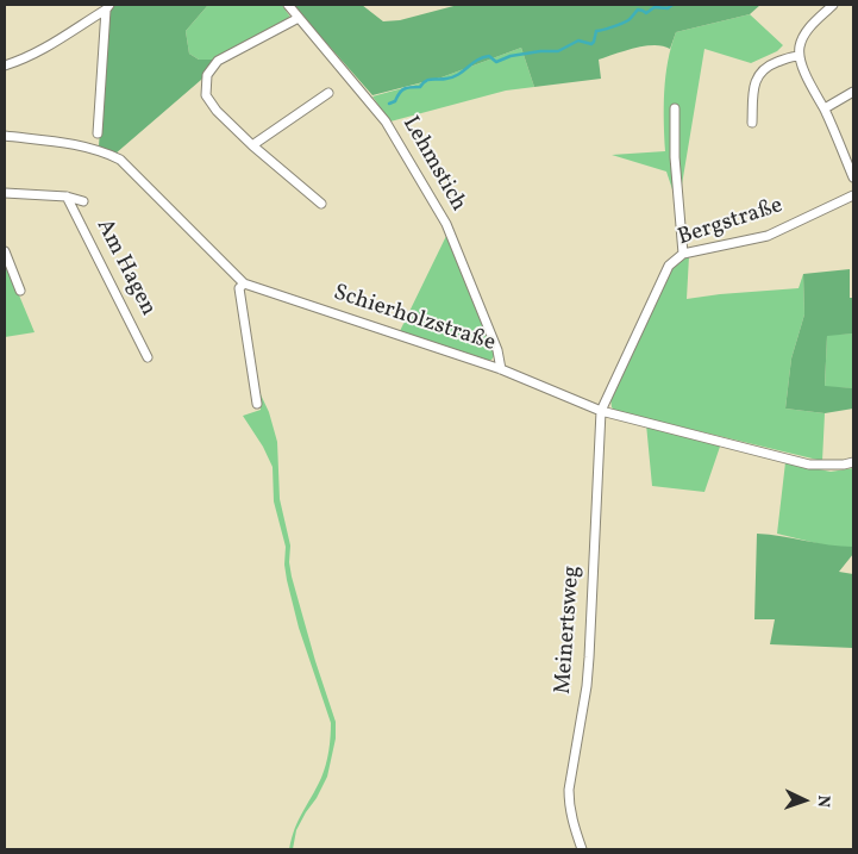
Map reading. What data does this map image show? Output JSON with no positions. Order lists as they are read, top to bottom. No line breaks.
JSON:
{"streets":{"street":["Lehmstich","Bergstraße","Am Hagen","Schierholzstraße","Meinertsweg"]},"crossings":[["Lehmstich","Schierholzstraße"],["Bergstraße","Schierholzstraße"],["Bergstraße","Meinertsweg"],["Schierholzstraße","Meinertsweg"]],"north":"right"}
